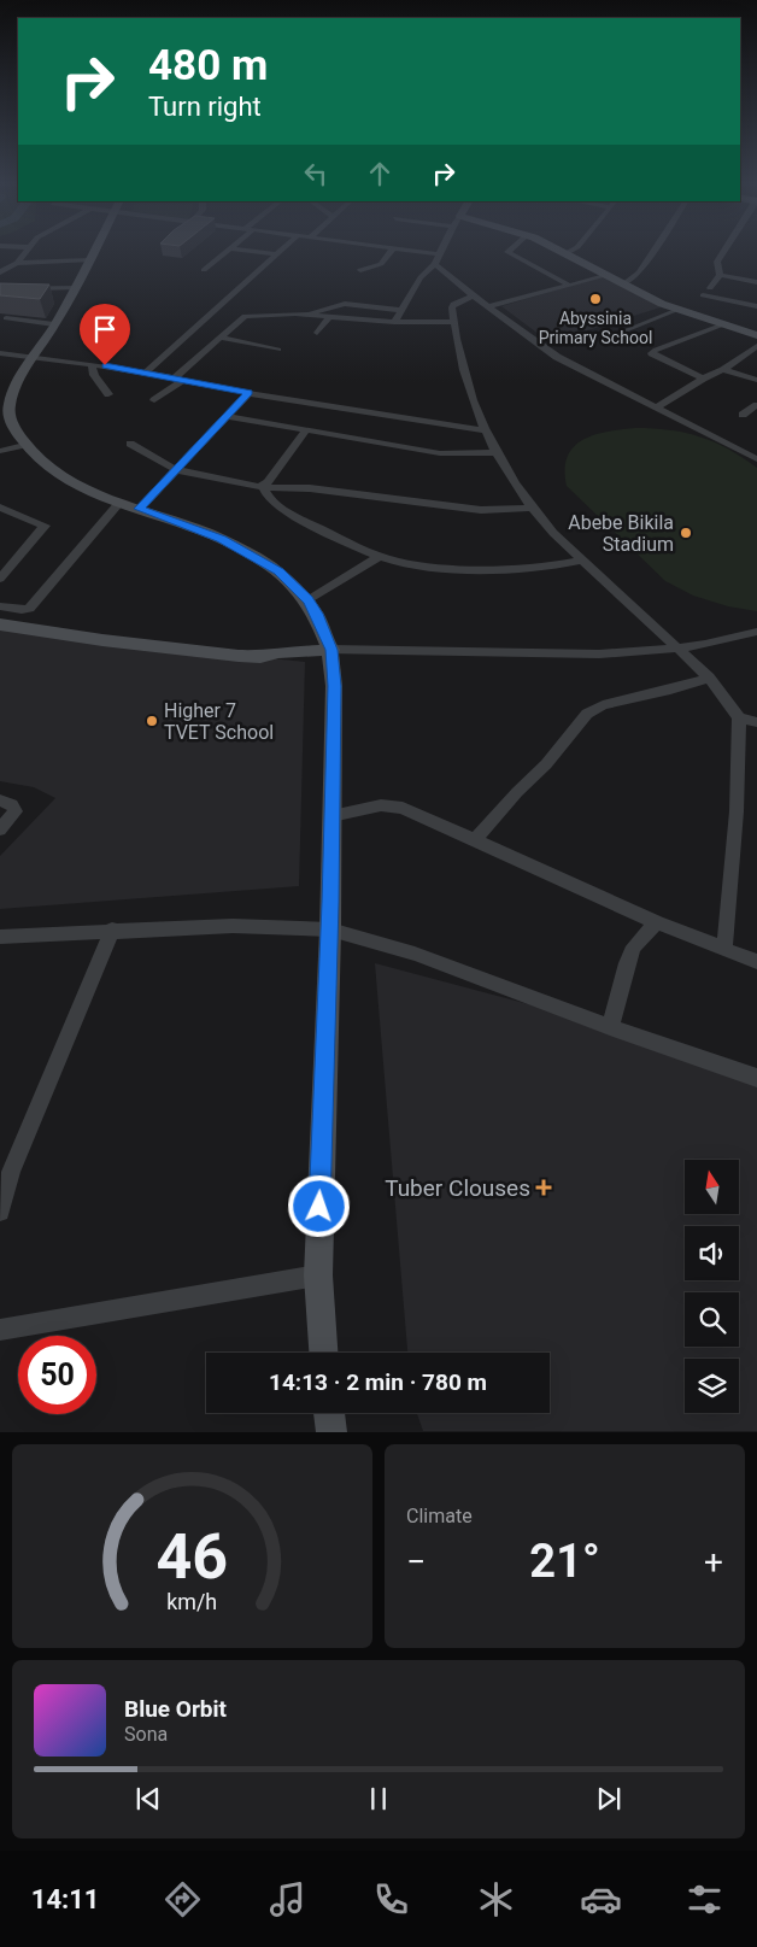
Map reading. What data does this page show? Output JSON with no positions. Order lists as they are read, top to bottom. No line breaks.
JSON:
{"places":{"other":["Abyssinia Primary School","Abebe Bikila Stadium","Higher 7 TVET School"],"health":["Tuber Clouses"]},"north":"top","page":{"turn":["480 m","Turn right"],"limit":"50","trip":"14:13 · 2 min · 780 m","tile":"Climate","heat":["−","21°","+"],"song":["Blue Orbit","Sona"],"tabs":"14:11","gauge":["46","km/h"]}}
